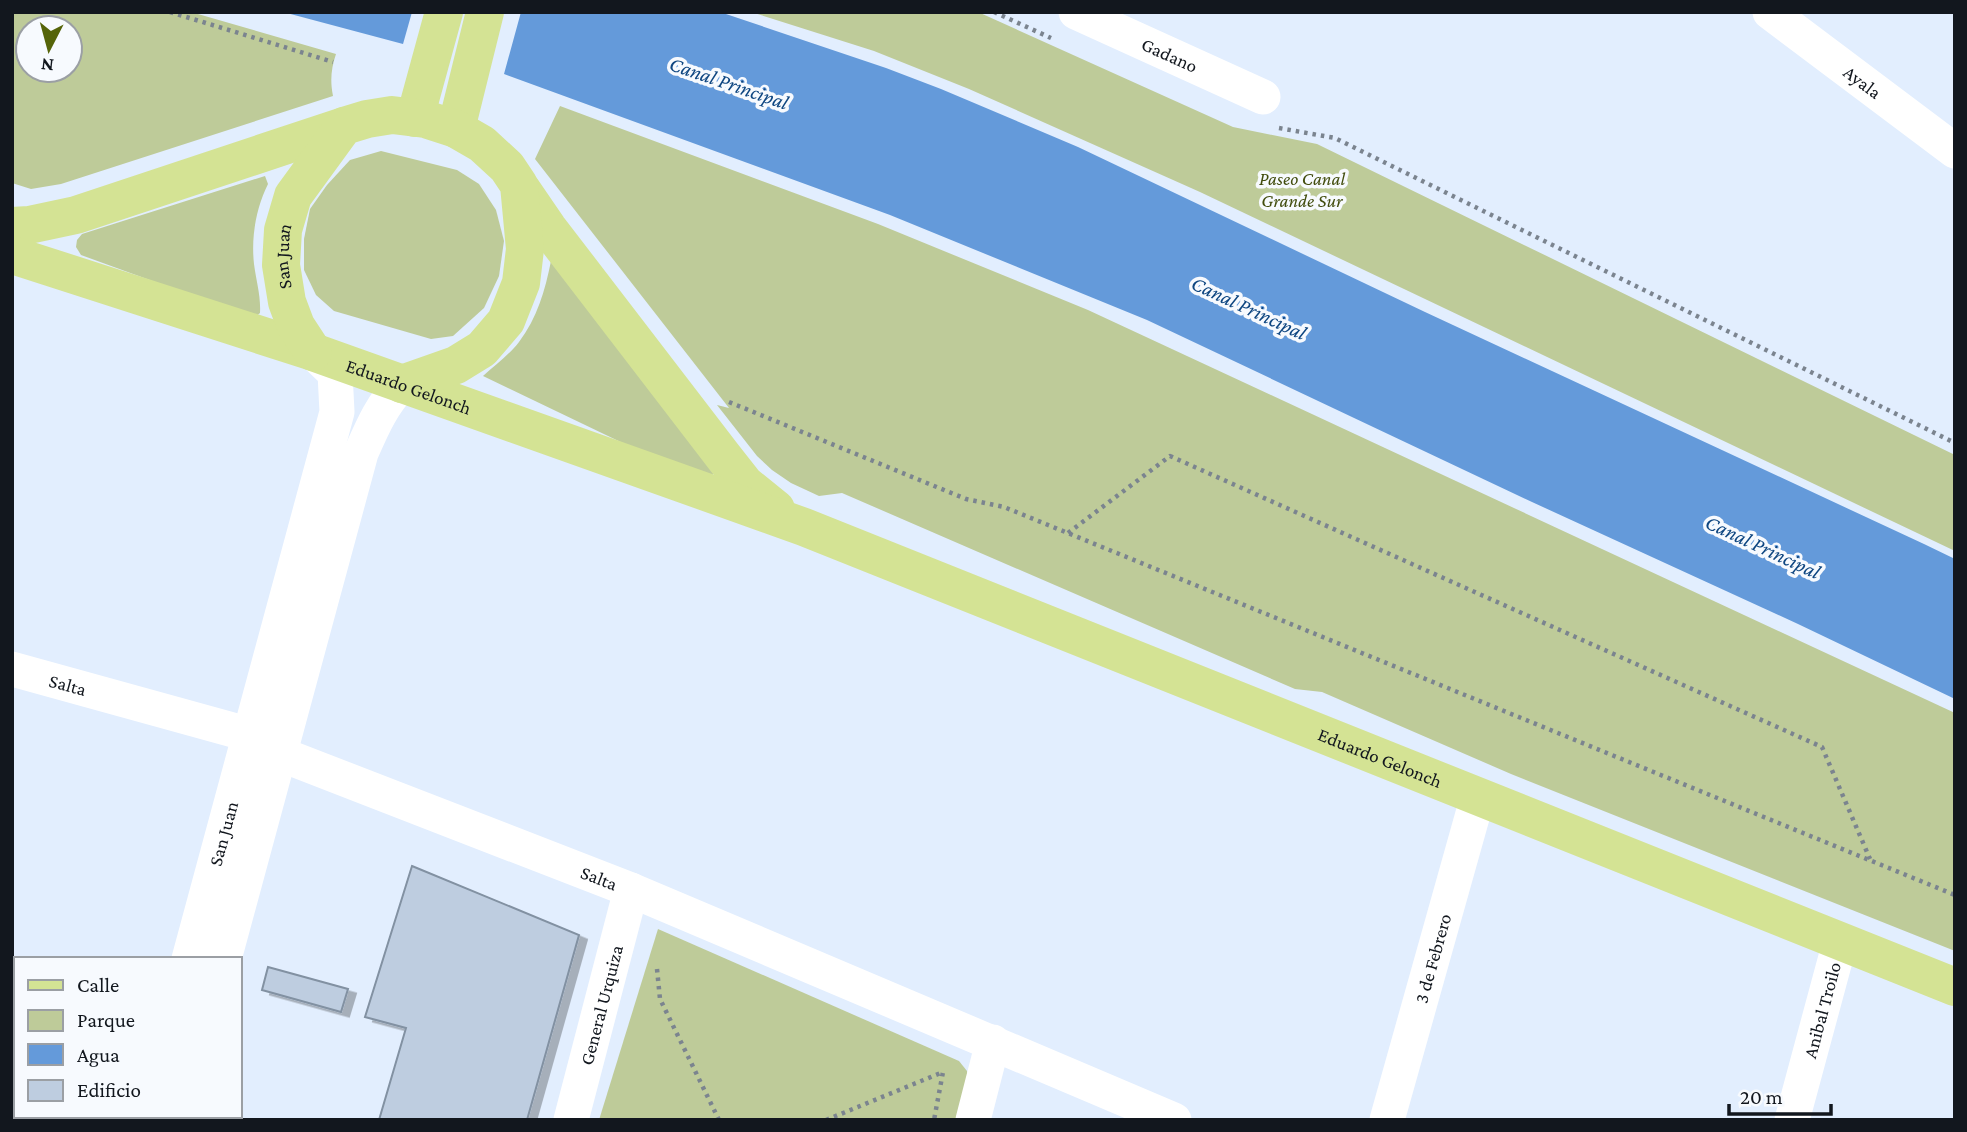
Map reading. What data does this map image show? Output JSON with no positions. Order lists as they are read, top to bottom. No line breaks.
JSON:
{"streets":{"main road":["San Juan","Eduardo Gelonch"],"street":["Gadano","Ayala","Salta","3 de Febrero","General Urquiza","Anibal Troilo"]},"crossings":[["San Juan","Eduardo Gelonch"],["San Juan","Salta"],["Eduardo Gelonch","3 de Febrero"],["Eduardo Gelonch","Anibal Troilo"],["Salta","General Urquiza"]],"water":["Canal Principal"],"parks":["Paseo Canal Grande Sur"],"legend":["Calle","Parque","Agua","Edificio"],"scale_bar":"20 m","north":"bottom"}
